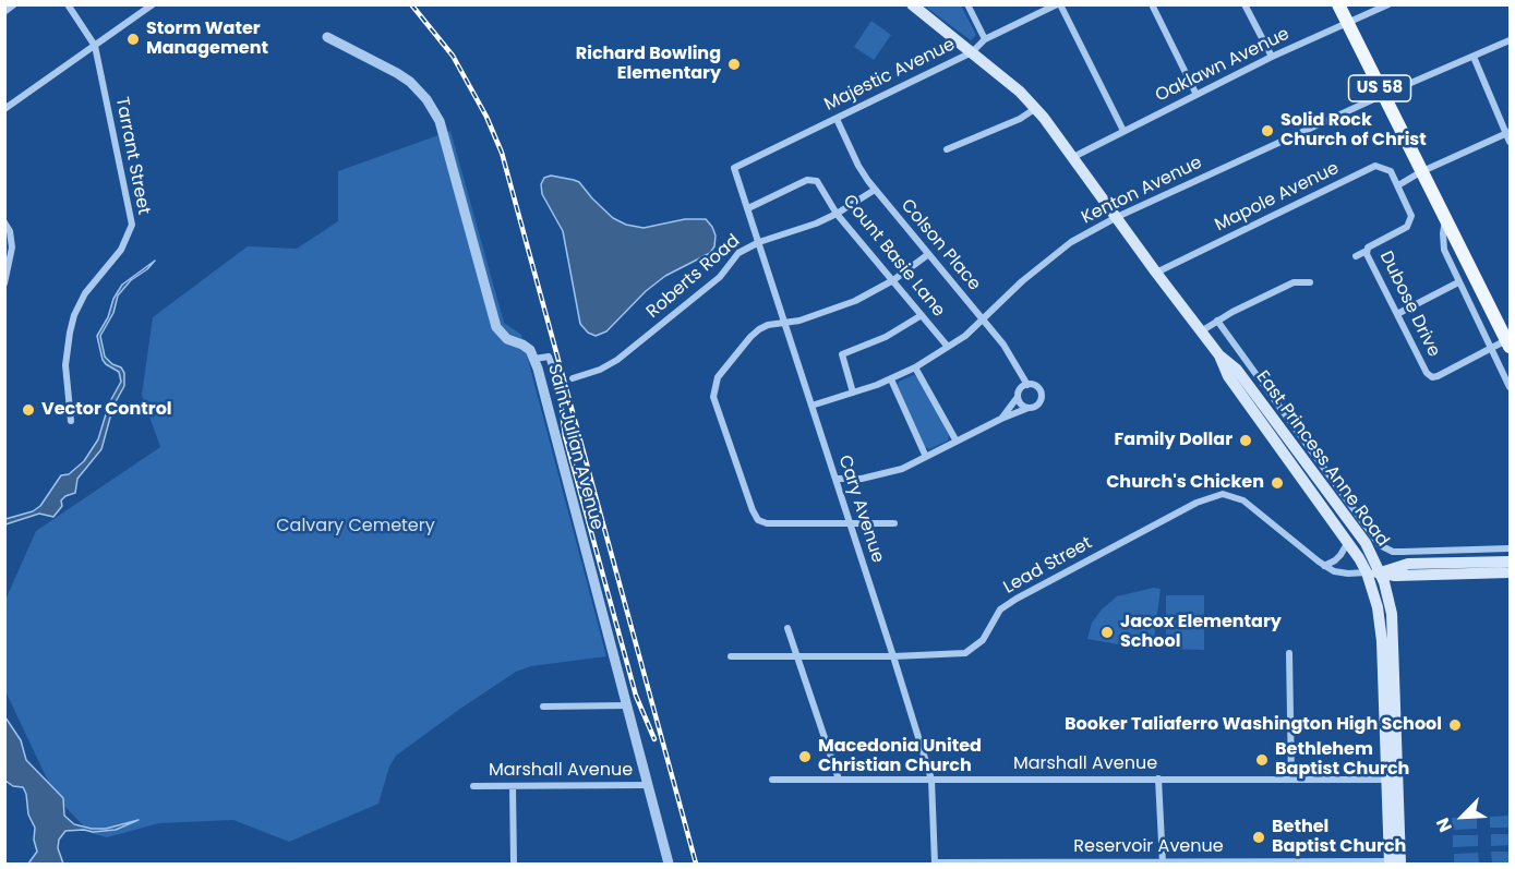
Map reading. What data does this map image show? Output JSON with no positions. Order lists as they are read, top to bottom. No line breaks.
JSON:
{"streets":{"main road":["US 58","East Princess Anne Road"],"street":["Oaklawn Avenue","Majestic Avenue","Tarrant Street","Kenton Avenue","Mapole Avenue","Colson Place","Count Basie Lane","Roberts Road","Dubose Drive","Saint Julian Avenue","Cary Avenue","Lead Street","Marshall Avenue","Reservoir Avenue"]},"crossings":[["Oaklawn Avenue","US 58"],["Oaklawn Avenue","East Princess Anne Road"],["Majestic Avenue","Colson Place"],["Majestic Avenue","East Princess Anne Road"],["Majestic Avenue","Cary Avenue"],["US 58","Kenton Avenue"],["US 58","Dubose Drive"],["Kenton Avenue","Colson Place"],["Kenton Avenue","Count Basie Lane"],["Kenton Avenue","East Princess Anne Road"],["Kenton Avenue","Cary Avenue"],["Mapole Avenue","Dubose Drive"],["Mapole Avenue","East Princess Anne Road"],["Colson Place","Roberts Road"],["Count Basie Lane","Roberts Road"],["Count Basie Lane","Cary Avenue"],["Roberts Road","Cary Avenue"],["Saint Julian Avenue","Marshall Avenue"],["East Princess Anne Road","Lead Street"],["East Princess Anne Road","Marshall Avenue"],["East Princess Anne Road","Reservoir Avenue"],["Cary Avenue","Lead Street"],["Cary Avenue","Marshall Avenue"],["Cary Avenue","Reservoir Avenue"]],"parks":["Calvary Cemetery"],"places":["Storm Water Management","Richard Bowling Elementary","Solid Rock Church of Christ","Vector Control","Family Dollar","Church's Chicken","Jacox Elementary School","Booker Taliaferro Washington High School","Macedonia United Christian Church","Bethlehem Baptist Church","Bethel Baptist Church"],"north":"bottom left"}
